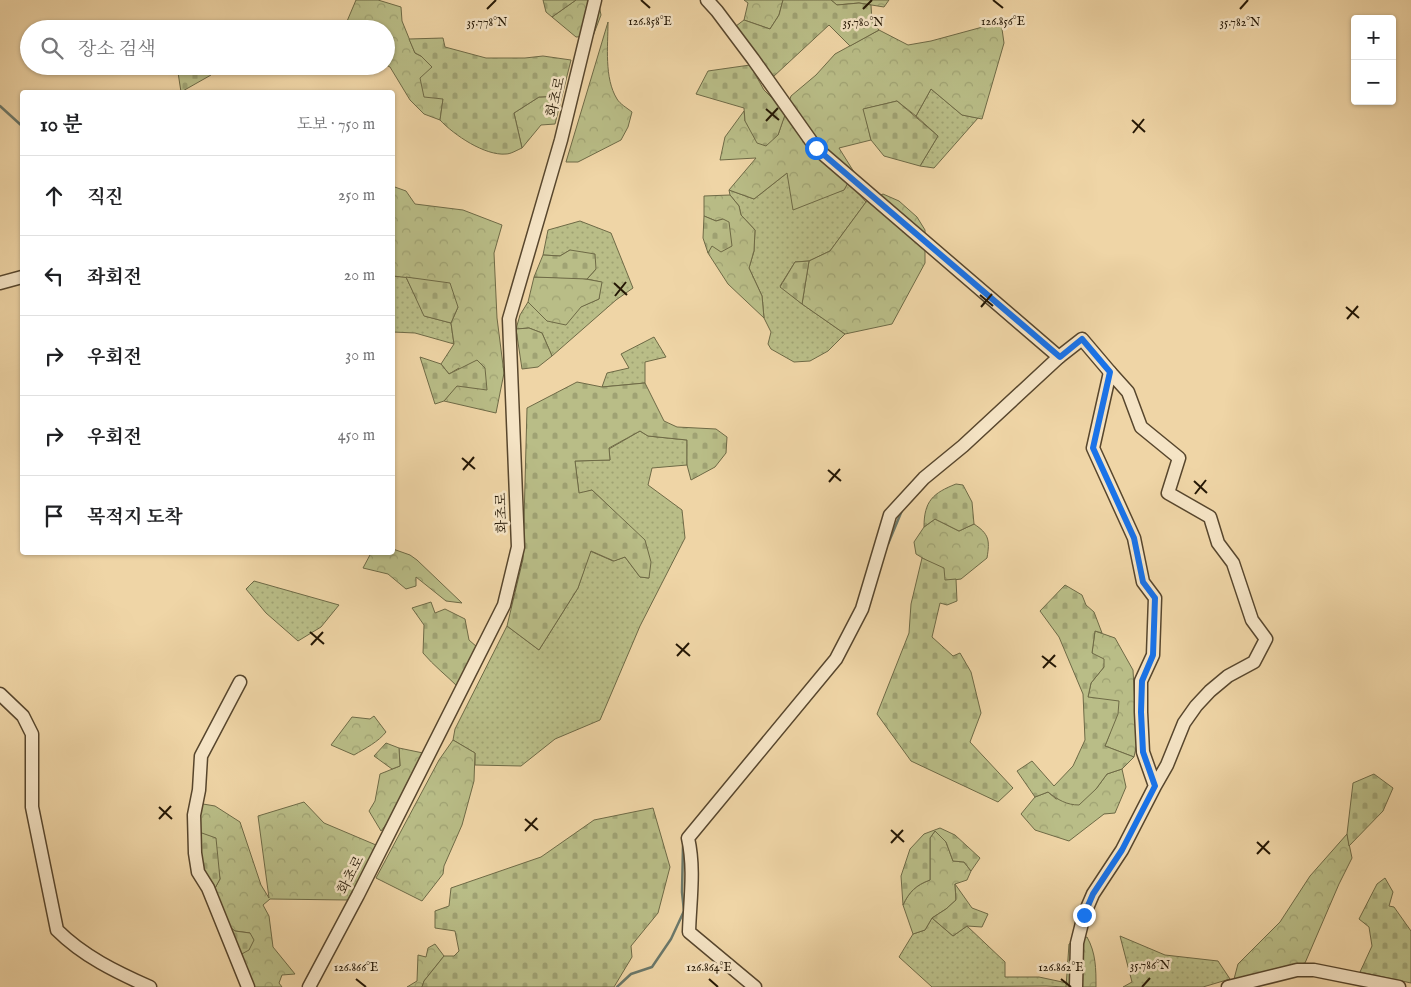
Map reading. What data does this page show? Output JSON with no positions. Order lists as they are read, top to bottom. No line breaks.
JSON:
{"streets":{"street":["화초로"]},"page":{"map_buttons":["+","−"],"search":"장소 검색","heading":["10 분","도보 · 750 m"],"list":[["직진","250 m"],["좌회전","20 m"],["우회전","30 m"],["우회전","450 m"],"목적지 도착"]},"coordinates":["126.858°E","126.856°E","35.778°N","35.780°N","35.782°N","35.786°N","126.866°E","126.864°E","126.862°E"]}
